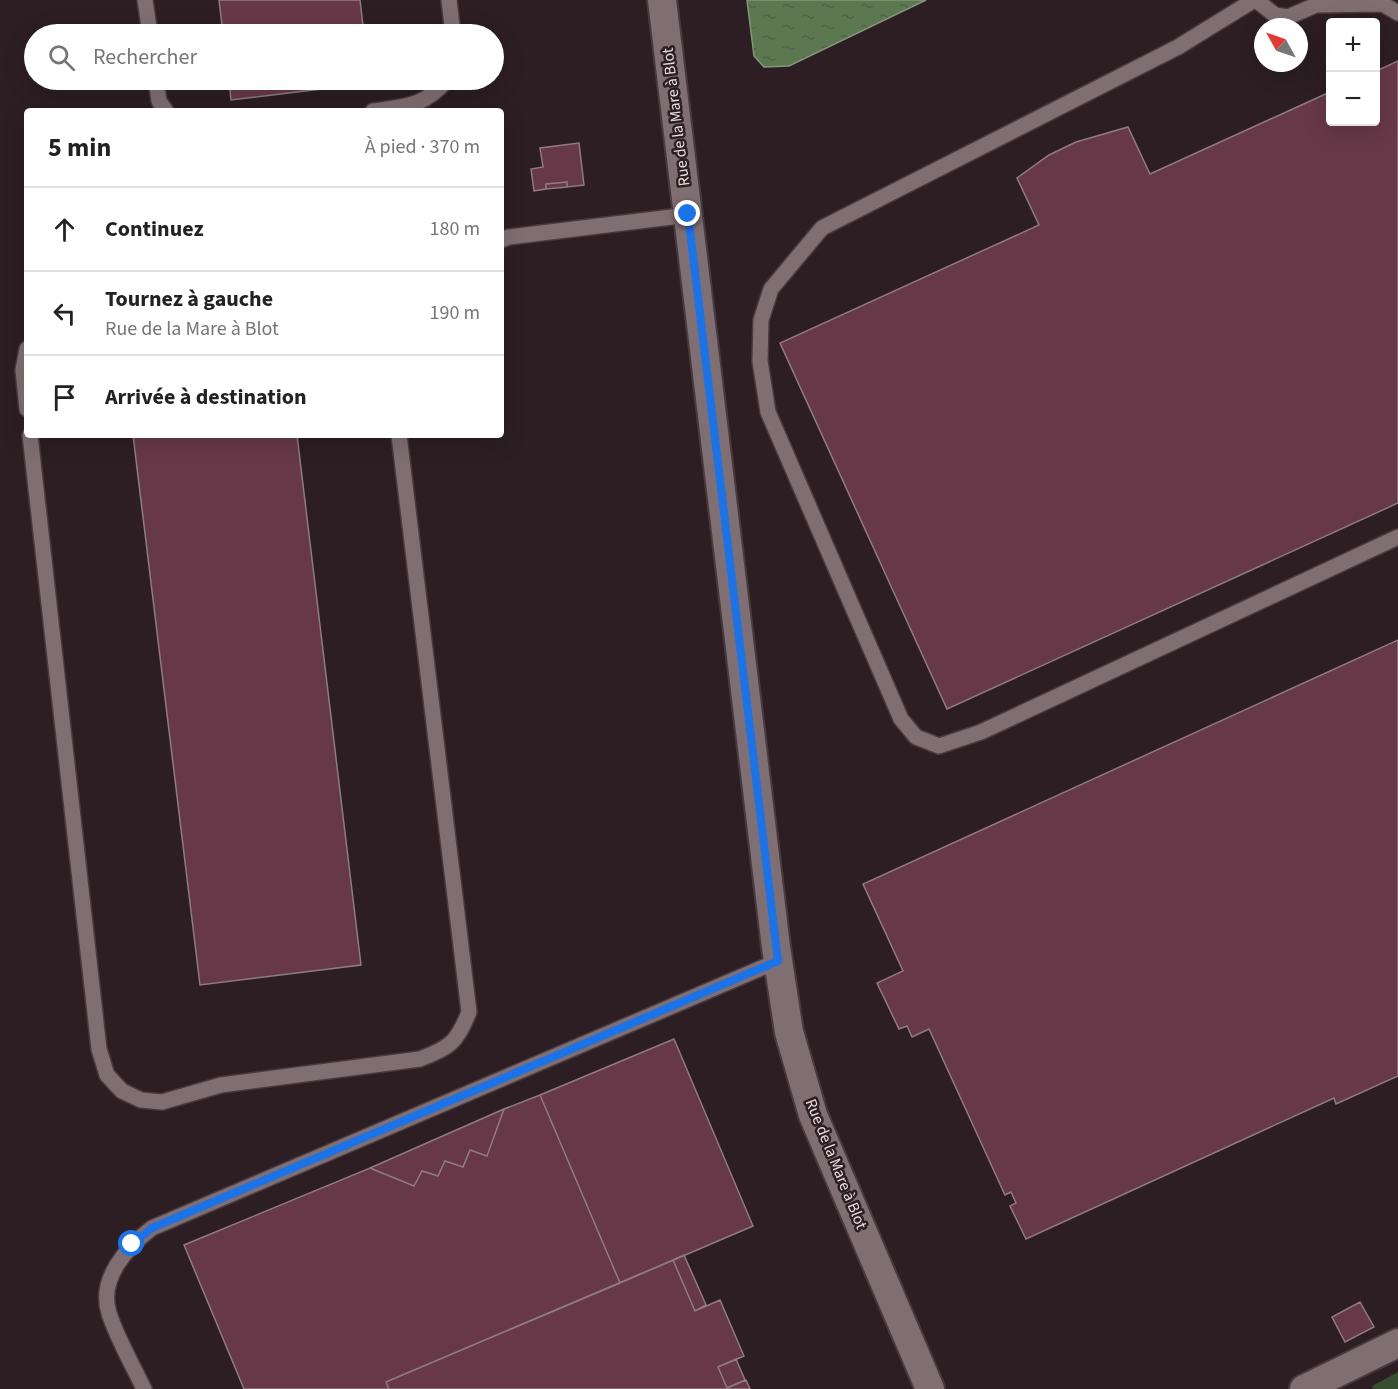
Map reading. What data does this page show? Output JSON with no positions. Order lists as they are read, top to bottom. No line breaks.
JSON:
{"streets":{"street":["Rue de la Mare à Blot"]},"north":"top left","page":{"map_buttons":["+","−"],"search":"Rechercher","heading":["5 min","À pied · 370 m"],"list":[["Continuez","180 m"],["Tournez à gauche","Rue de la Mare à Blot","190 m"],"Arrivée à destination"]}}
